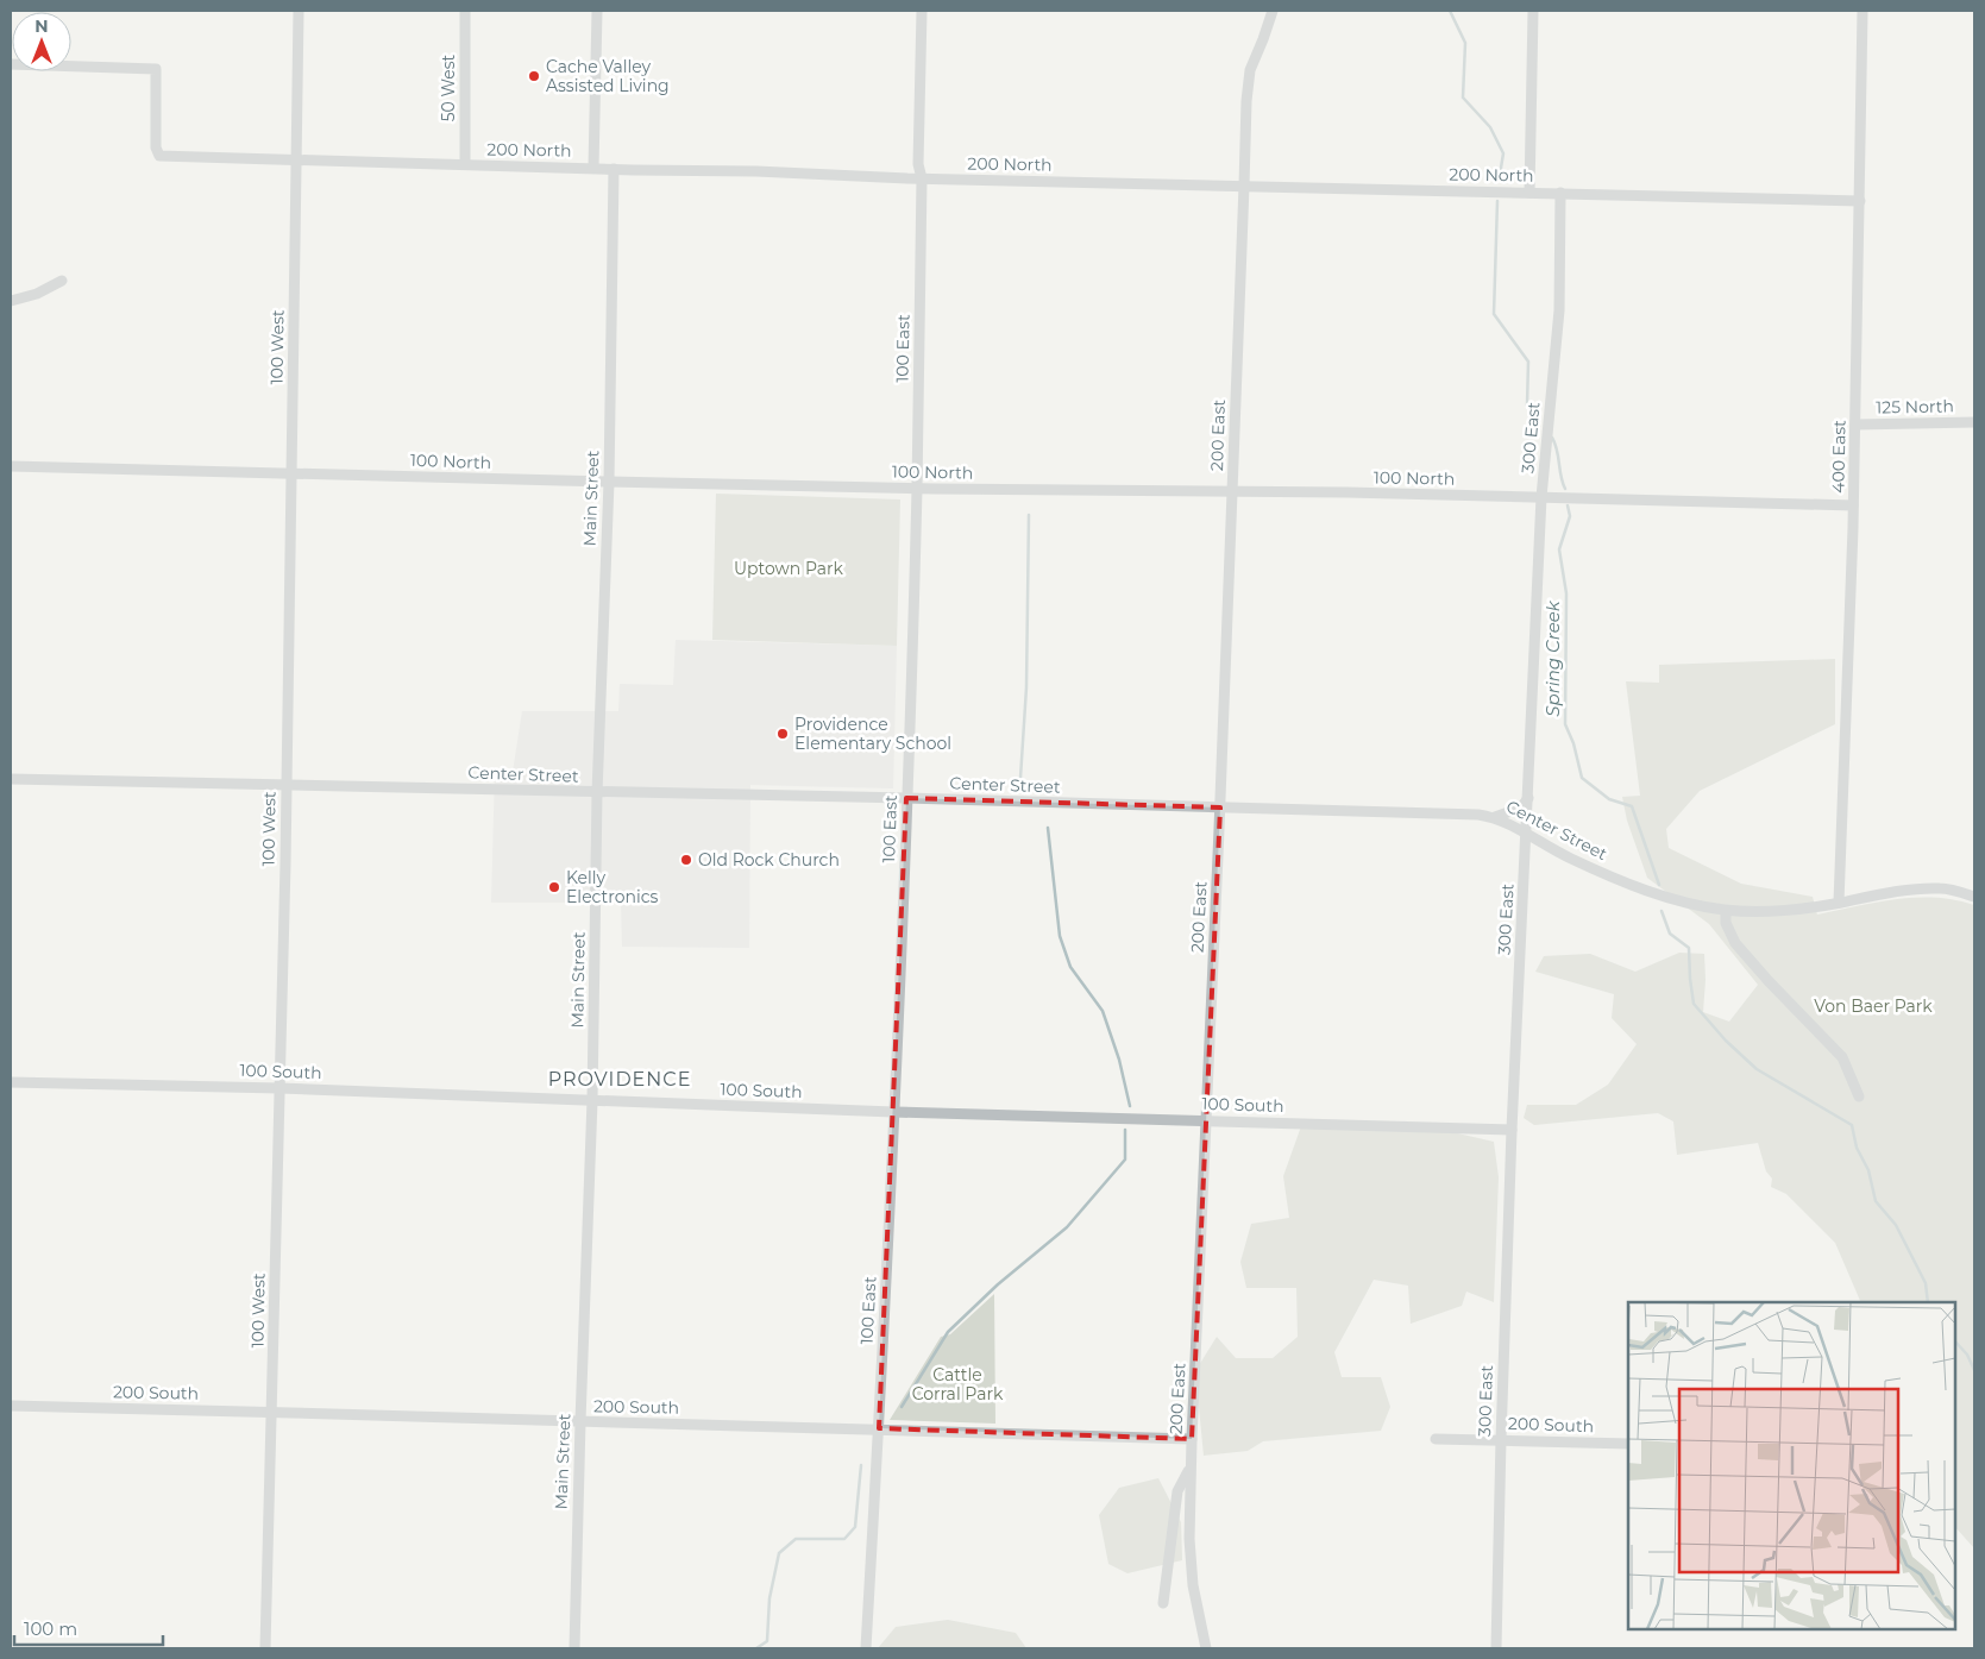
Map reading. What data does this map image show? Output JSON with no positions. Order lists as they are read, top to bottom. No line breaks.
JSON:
{"streets":{"street":["50 West","200 North","100 West","100 East","125 North","200 East","300 East","400 East","100 North","Main Street","Center Street","100 South","200 South"]},"crossings":[["50 West","200 North"],["200 North","100 West"],["200 North","100 East"],["200 North","200 East"],["200 North","300 East"],["200 North","400 East"],["200 North","Main Street"],["100 West","100 North"],["100 West","Center Street"],["100 West","100 South"],["100 West","200 South"],["100 East","100 North"],["100 East","Center Street"],["100 East","100 South"],["100 East","200 South"],["125 North","400 East"],["200 East","100 North"],["200 East","Center Street"],["200 East","100 South"],["200 East","200 South"],["300 East","100 North"],["300 East","Center Street"],["300 East","100 South"],["300 East","200 South"],["400 East","100 North"],["400 East","Center Street"],["100 North","Main Street"],["Main Street","Center Street"],["Main Street","100 South"],["Main Street","200 South"]],"districts":["PROVIDENCE"],"water":["Spring Creek"],"parks":["Uptown Park","Von Baer Park","Cattle Corral Park"],"places":["Cache Valley Assisted Living","Providence Elementary School","Old Rock Church","Kelly Electronics"],"scale_bar":"100 m","north":"top"}
